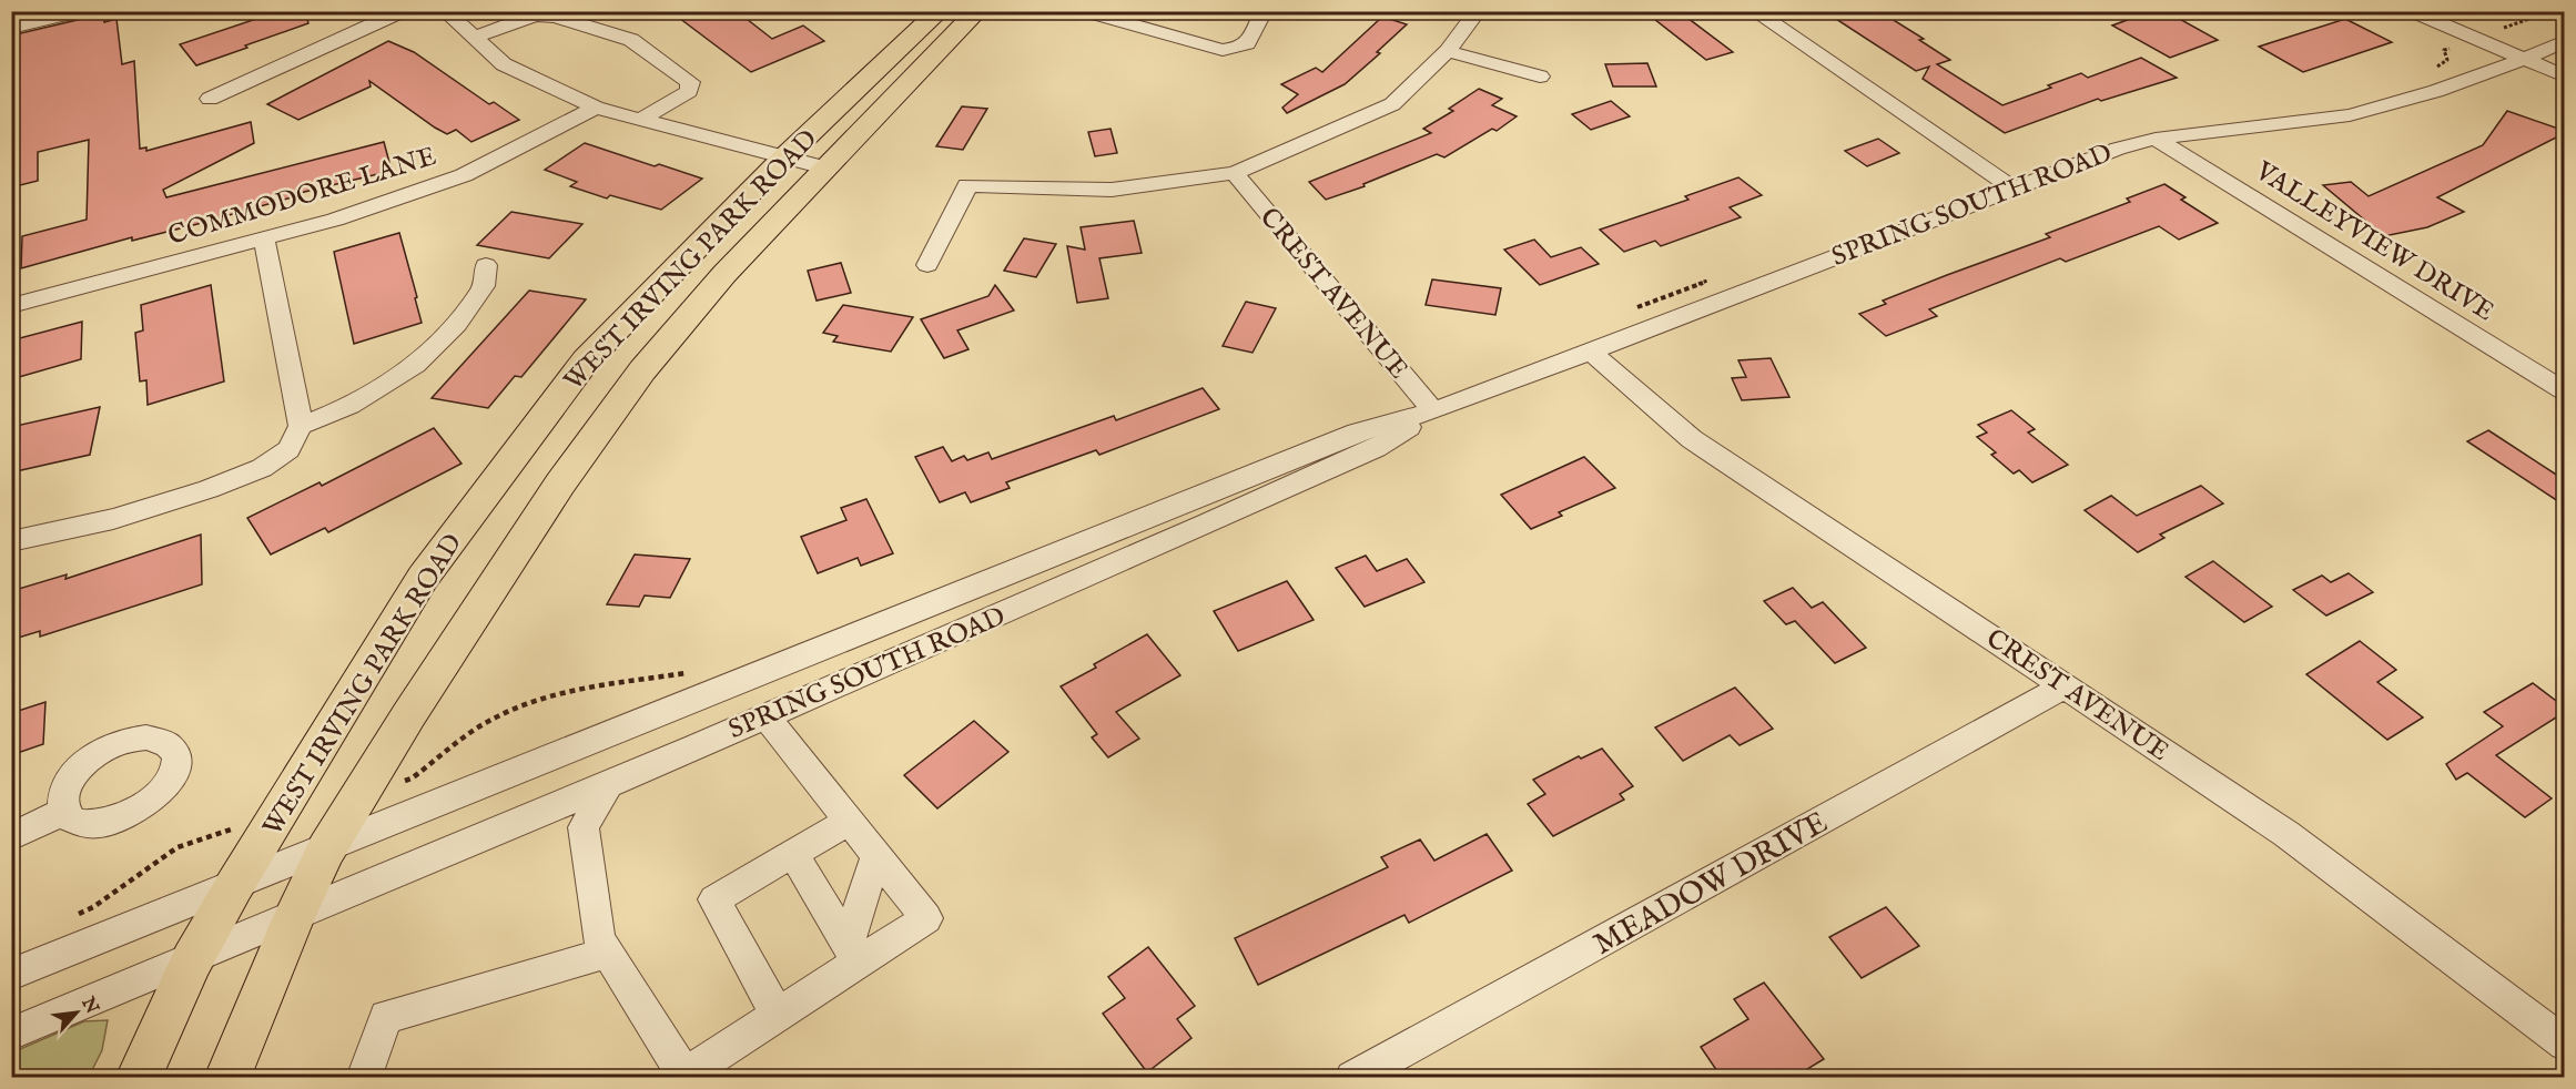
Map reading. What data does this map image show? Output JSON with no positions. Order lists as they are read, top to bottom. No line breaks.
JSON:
{"streets":{"main road":["WEST IRVING PARK ROAD"],"street":["COMMODORE LANE","SPRING SOUTH ROAD","VALLEYVIEW DRIVE","CREST AVENUE","MEADOW DRIVE"]},"crossings":[["SPRING SOUTH ROAD","VALLEYVIEW DRIVE"],["SPRING SOUTH ROAD","WEST IRVING PARK ROAD"],["SPRING SOUTH ROAD","CREST AVENUE"],["CREST AVENUE","MEADOW DRIVE"]],"north":"top right"}
